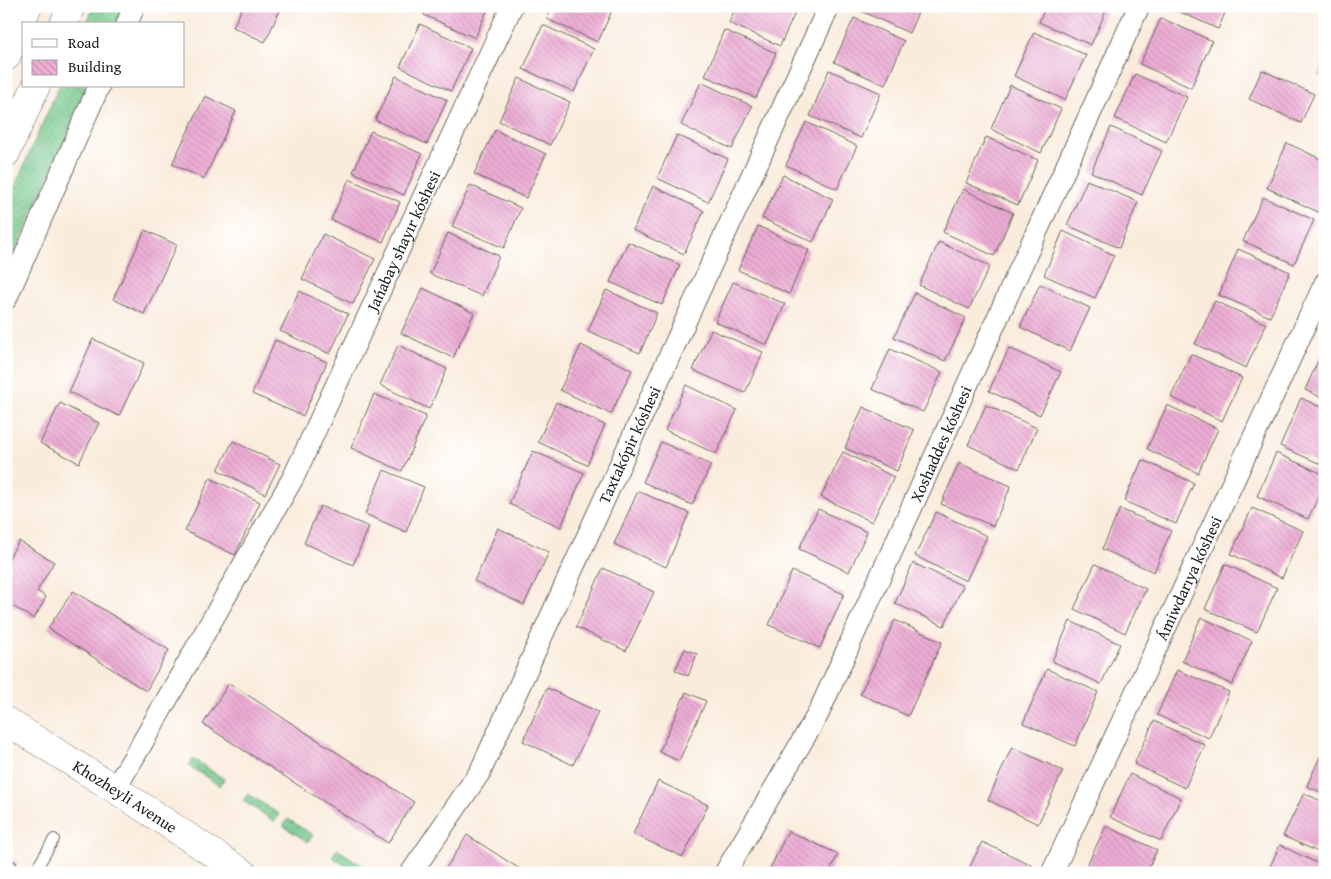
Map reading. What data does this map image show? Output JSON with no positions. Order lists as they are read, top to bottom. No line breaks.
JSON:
{"streets":{"main road":["Khozheyli Avenue"],"street":["Jańabay shayır kóshesi","Xoshaddes kóshesi","Taxtakópir kóshesi","Ámiwdarıya kóshesi"]},"crossings":[["Jańabay shayır kóshesi","Khozheyli Avenue"]],"legend":["Road","Building"]}
